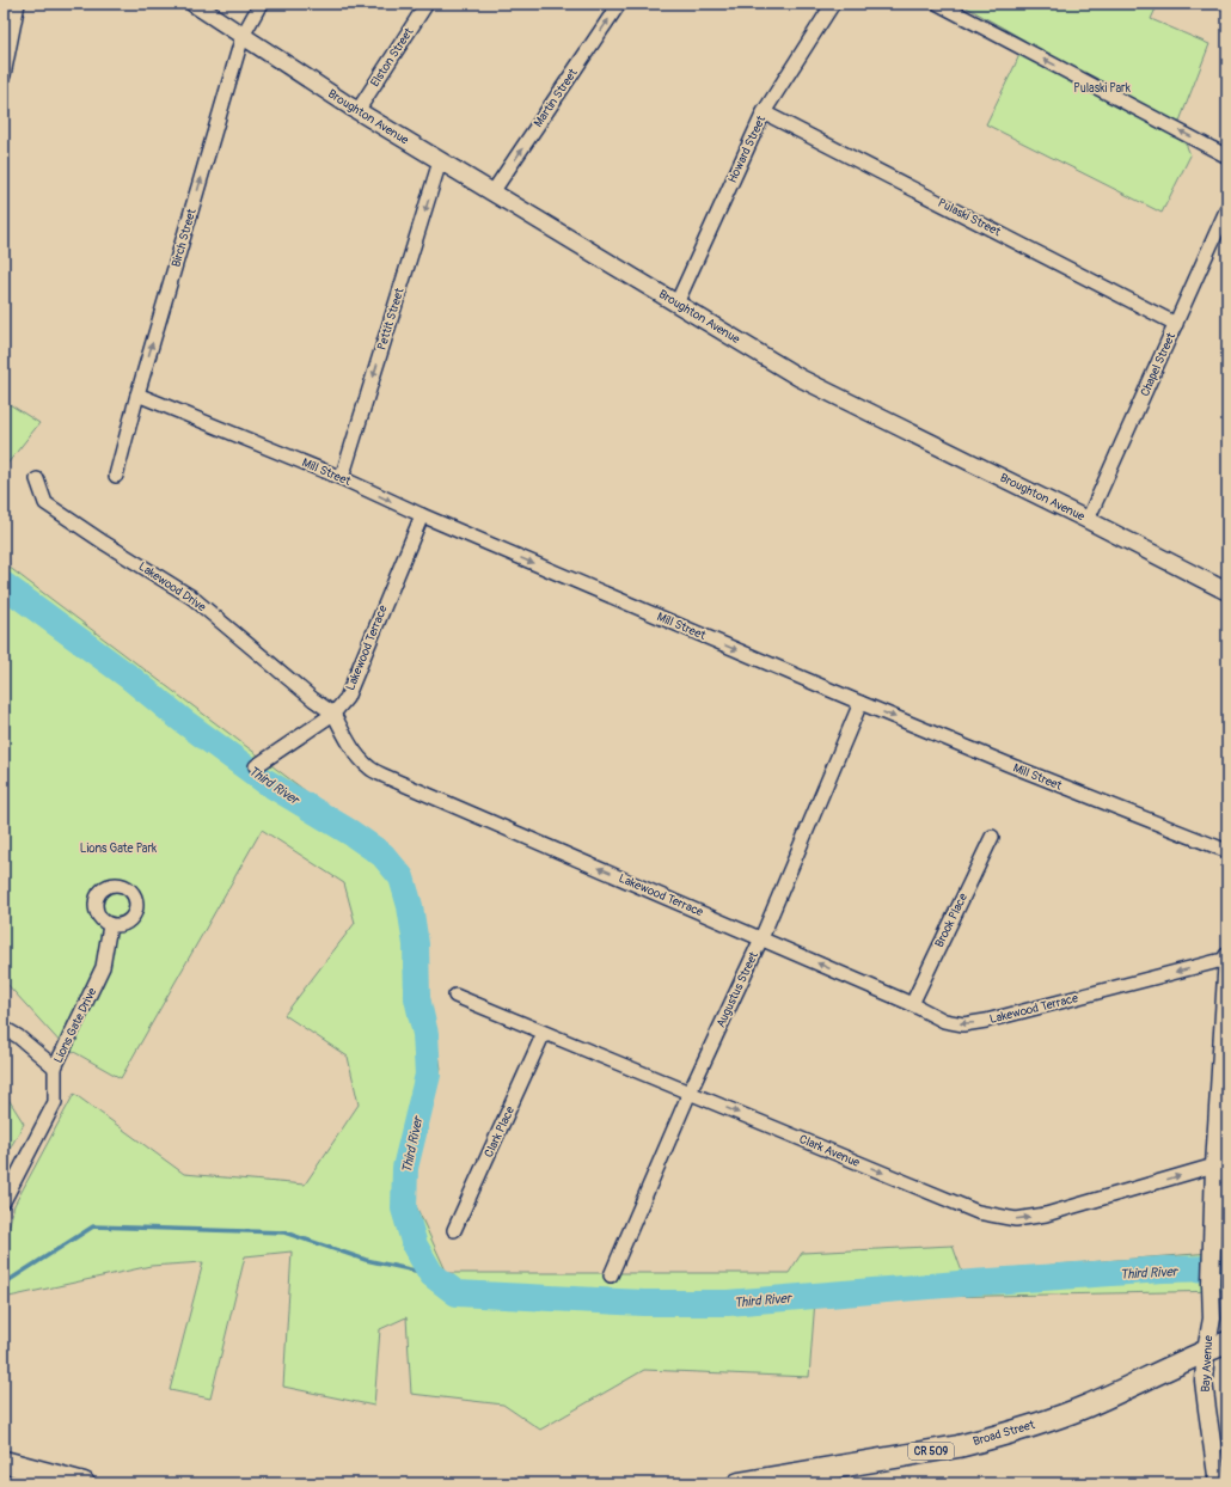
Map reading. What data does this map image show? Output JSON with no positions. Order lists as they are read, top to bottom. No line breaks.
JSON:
{"streets":{"main road":["Broad Street","CR 509"],"street":["Elston Street","Martin Street","Broughton Avenue","Howard Street","Pulaski Street","Birch Street","Pettit Street","Chapel Street","Mill Street","Lakewood Drive","Lakewood Terrace","Brook Place","Augustus Street","Lions Gate Drive","Clark Place","Clark Avenue","Bay Avenue"]},"crossings":[["Elston Street","Broughton Avenue"],["Martin Street","Broughton Avenue"],["Broughton Avenue","Howard Street"],["Broughton Avenue","Birch Street"],["Broughton Avenue","Pettit Street"],["Broughton Avenue","Chapel Street"],["Howard Street","Pulaski Street"],["Pulaski Street","Chapel Street"],["Birch Street","Mill Street"],["Pettit Street","Mill Street"],["Mill Street","Lakewood Terrace"],["Mill Street","Augustus Street"],["Lakewood Drive","Lakewood Terrace"],["Lakewood Terrace","Brook Place"],["Lakewood Terrace","Augustus Street"],["Lakewood Terrace","Bay Avenue"],["Augustus Street","Clark Avenue"],["Clark Place","Clark Avenue"],["Clark Avenue","Bay Avenue"],["Bay Avenue","Broad Street"]],"one_way":["Martin Street","Birch Street","Pettit Street","Mill Street","Lakewood Terrace","Clark Avenue"],"water":["Third River"],"parks":["Pulaski Park","Lions Gate Park"]}
